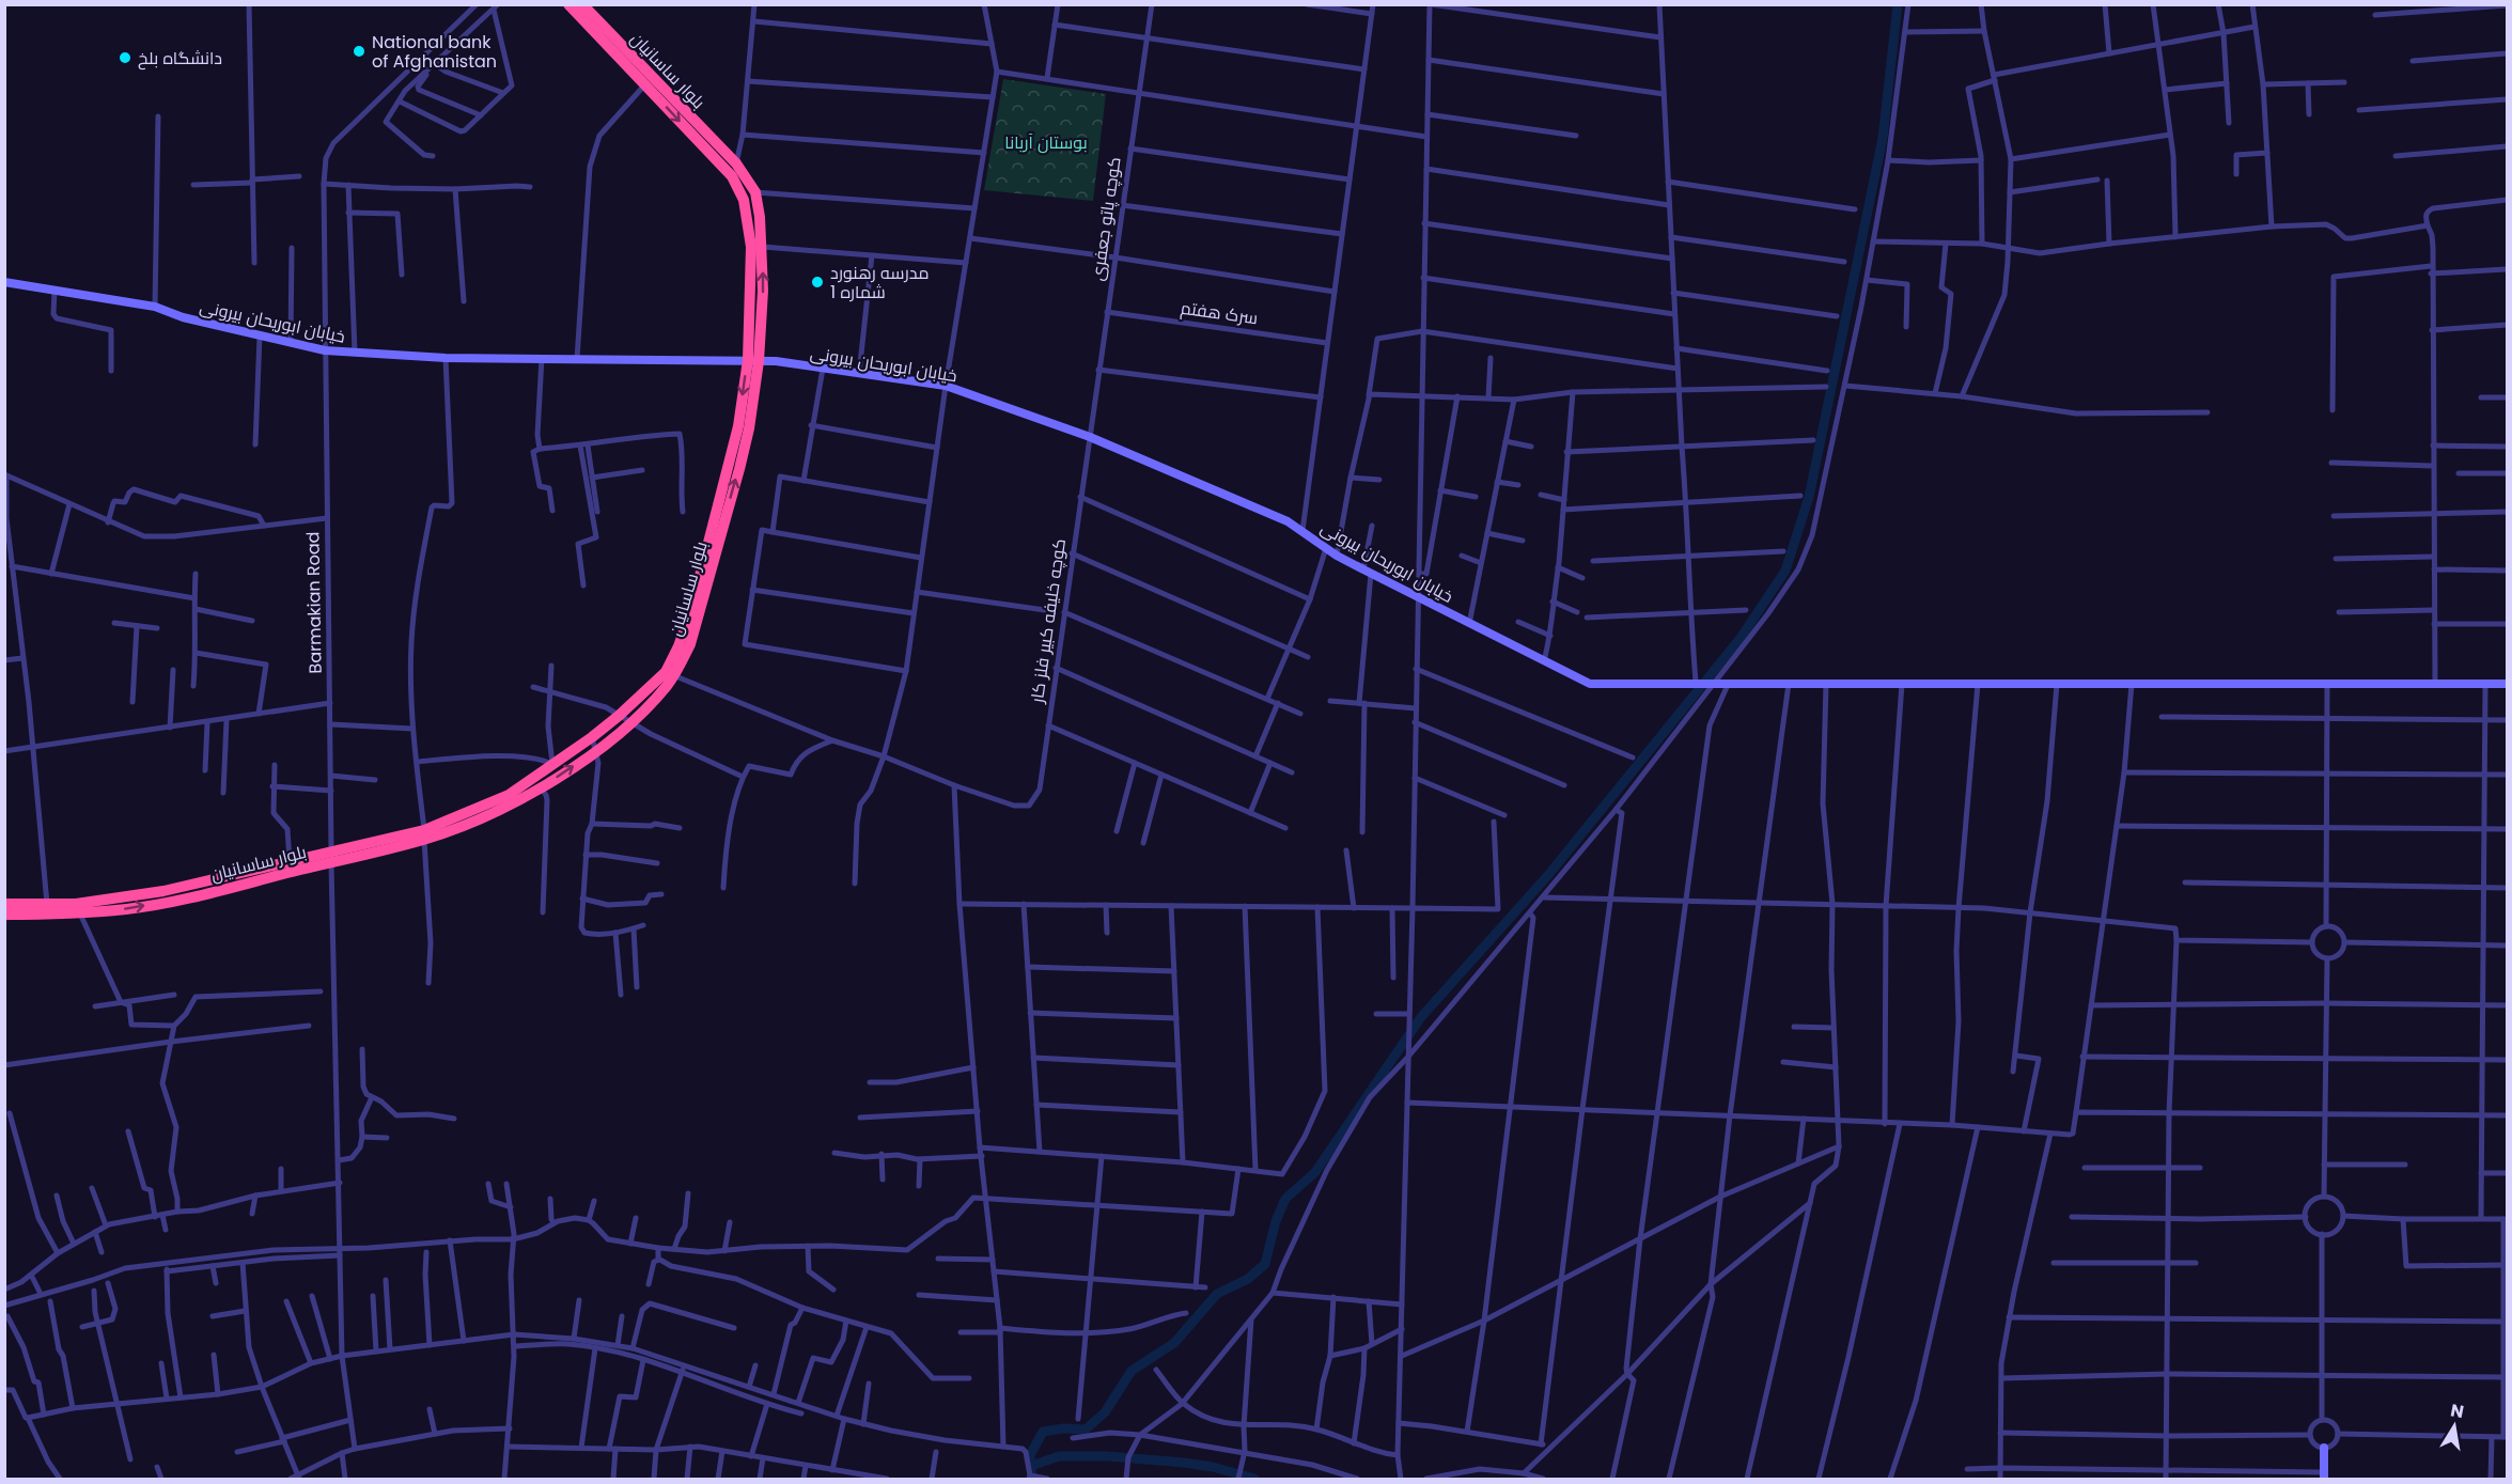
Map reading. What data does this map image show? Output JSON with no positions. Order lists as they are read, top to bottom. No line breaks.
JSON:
{"streets":{"highway":["بلوار ساسانیان"],"street":["کوچه پاتو جعفری","سرک هفتم","خیابان ابوریحان بیرونی","Barmakian Road","کوچه خلیفه کبیر فلز کار"]},"crossings":[["بلوار ساسانیان","خیابان ابوریحان بیرونی"],["بلوار ساسانیان","Barmakian Road"],["کوچه پاتو جعفری","سرک هفتم"],["کوچه پاتو جعفری","خیابان ابوریحان بیرونی"],["کوچه پاتو جعفری","کوچه خلیفه کبیر فلز کار"],["خیابان ابوریحان بیرونی","Barmakian Road"],["خیابان ابوریحان بیرونی","کوچه خلیفه کبیر فلز کار"]],"parks":["بوستان آریانا"],"places":["National bank of Afghanistan","دانشگاه بلخ","مدرسه رهنورد شماره 1"],"north":"top"}
